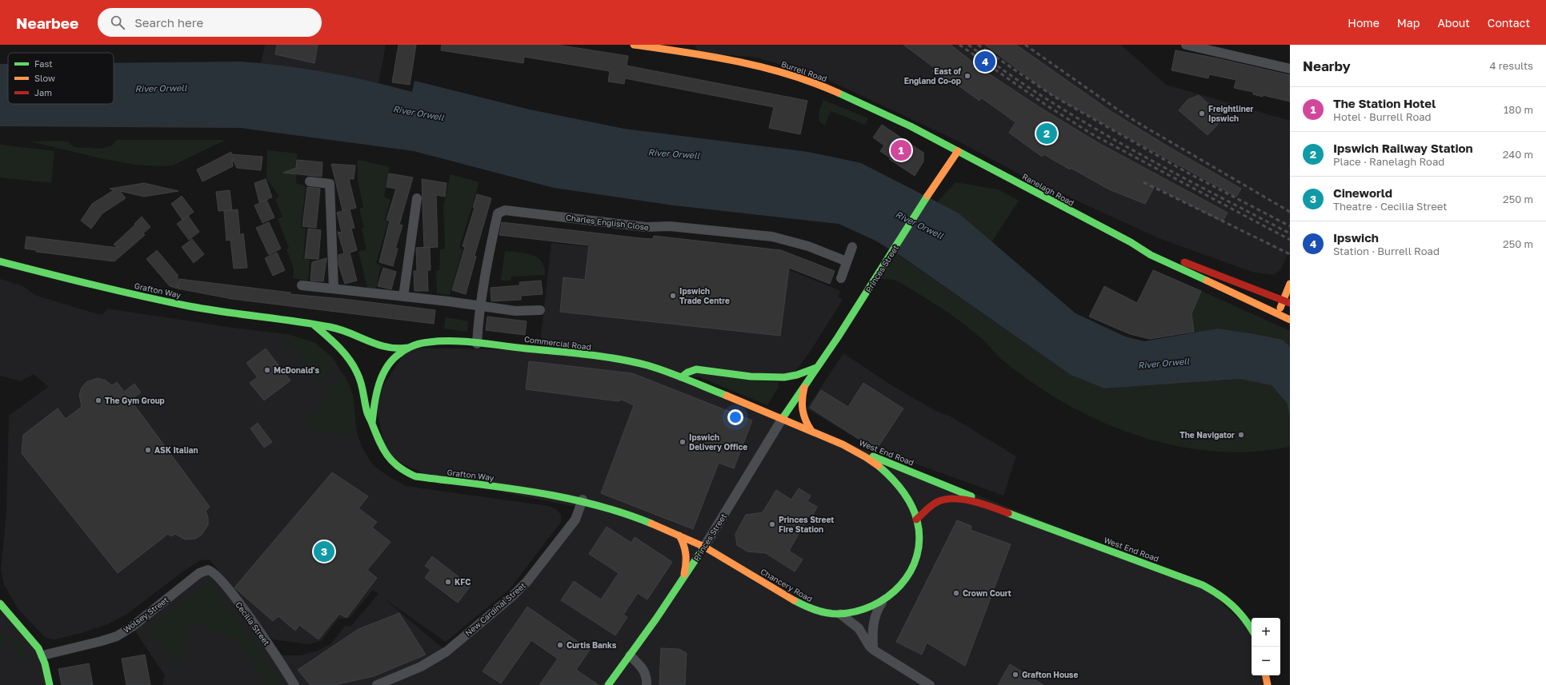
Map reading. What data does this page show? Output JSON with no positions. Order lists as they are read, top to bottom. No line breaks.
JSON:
{"streets":{"main road":["Burrell Road","Ranelagh Road","Princes Street","Grafton Way","Commercial Road","West End Road","Chancery Road"],"street":["Charles English Close","New Cardinal Street","Wolsey Street","Cecilia Street"]},"crossings":[["Burrell Road","Ranelagh Road"],["Burrell Road","Princes Street"],["Ranelagh Road","Princes Street"],["Charles English Close","Commercial Road"],["Princes Street","Grafton Way"],["Princes Street","Commercial Road"],["Princes Street","Chancery Road"],["Grafton Way","Commercial Road"],["Grafton Way","Chancery Road"],["Grafton Way","New Cardinal Street"],["Commercial Road","Chancery Road"],["West End Road","Chancery Road"],["Wolsey Street","Cecilia Street"]],"water":["River Orwell"],"places":["East of England Co-op","Freightliner Ipswich","Ipswich Trade Centre","McDonald's","The Gym Group","The Navigator","Ipswich Delivery Office","ASK Italian","Princes Street Fire Station","KFC","Crown Court","Curtis Banks","Grafton House"],"legend":["Fast","Slow","Jam"],"page":{"header":"Nearbee","search":"Search here","nav":["Home","Map","About","Contact"],"heading":["Nearby","4 results"],"pins":["4","2","1","3"],"list":[{"mark":"1","name":"The Station Hotel","note":"Hotel · Burrell Road","value":"180 m"},{"mark":"2","name":"Ipswich Railway Station","note":"Place · Ranelagh Road","value":"240 m"},{"mark":"3","name":"Cineworld","note":"Theatre · Cecilia Street","value":"250 m"},{"mark":"4","name":"Ipswich","note":"Station · Burrell Road","value":"250 m"}],"map_buttons":["+","−"]}}
